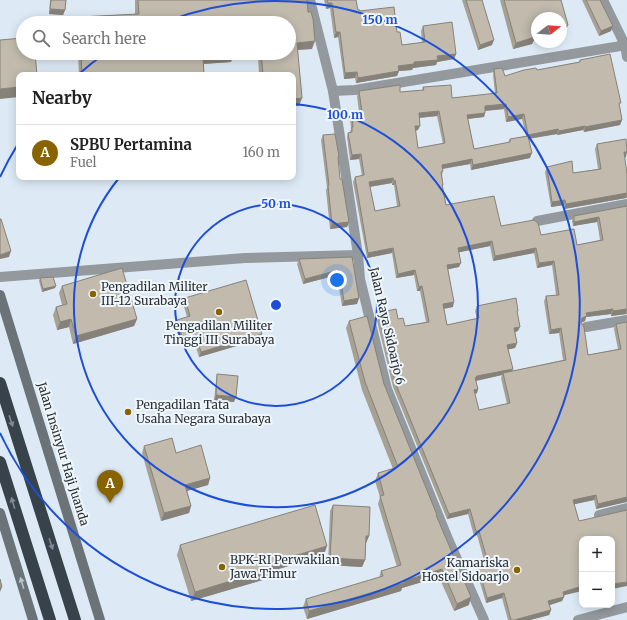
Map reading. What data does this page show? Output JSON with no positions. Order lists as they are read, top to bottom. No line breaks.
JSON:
{"streets":{"street":["Jalan Raya Sidoarjo 6","Jalan Insinyur Haji Juanda"]},"places":["Pengadilan Militer III-12 Surabaya","Pengadilan Militer Tinggi III Surabaya","Pengadilan Tata Usaha Negara Surabaya","BPK-RI Perwakilan Jawa Timur","Kamariska Hostel Sidoarjo"],"north":"right","page":{"search":"Search here","heading":"Nearby","list":[{"mark":"A","name":"SPBU Pertamina","note":"Fuel","value":"160 m"}],"pins":"A","map_buttons":["+","−"]},"rings":["150 m","100 m","50 m"]}
